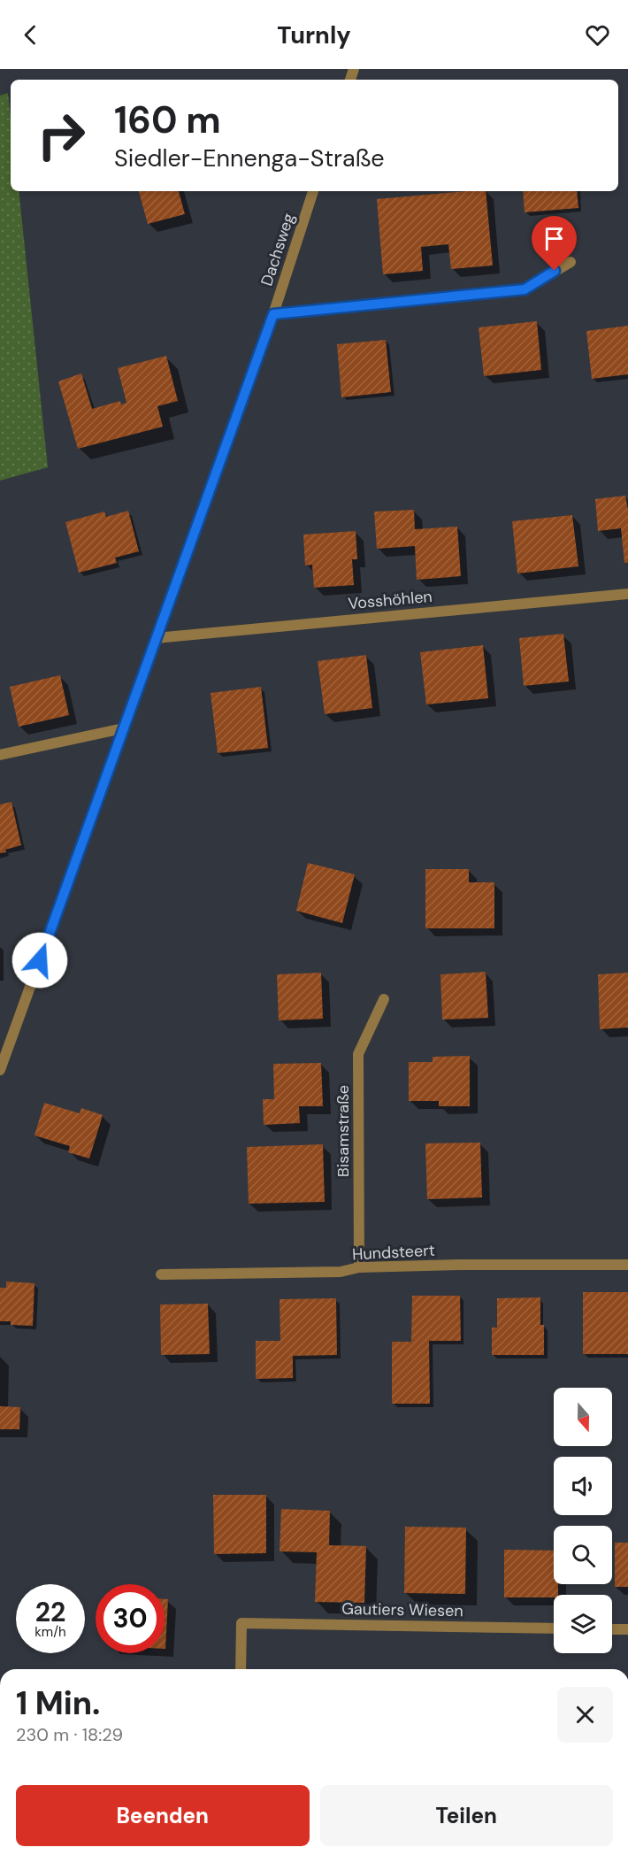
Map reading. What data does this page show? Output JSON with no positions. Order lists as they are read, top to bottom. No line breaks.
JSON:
{"streets":{"street":["Dachsweg","Vosshöhlen","Bisamstraße","Hundsteert","Gautiers Wiesen"]},"crossings":[["Dachsweg","Vosshöhlen"],["Bisamstraße","Hundsteert"]],"north":"bottom","page":{"header":"Turnly","turn":["160 m","Siedler-Ennenga-Straße"],"speed":"22 km/h","limit":"30","heading":["1 Min.","230 m · 18:29"],"buttons":["Beenden","Teilen"]}}
